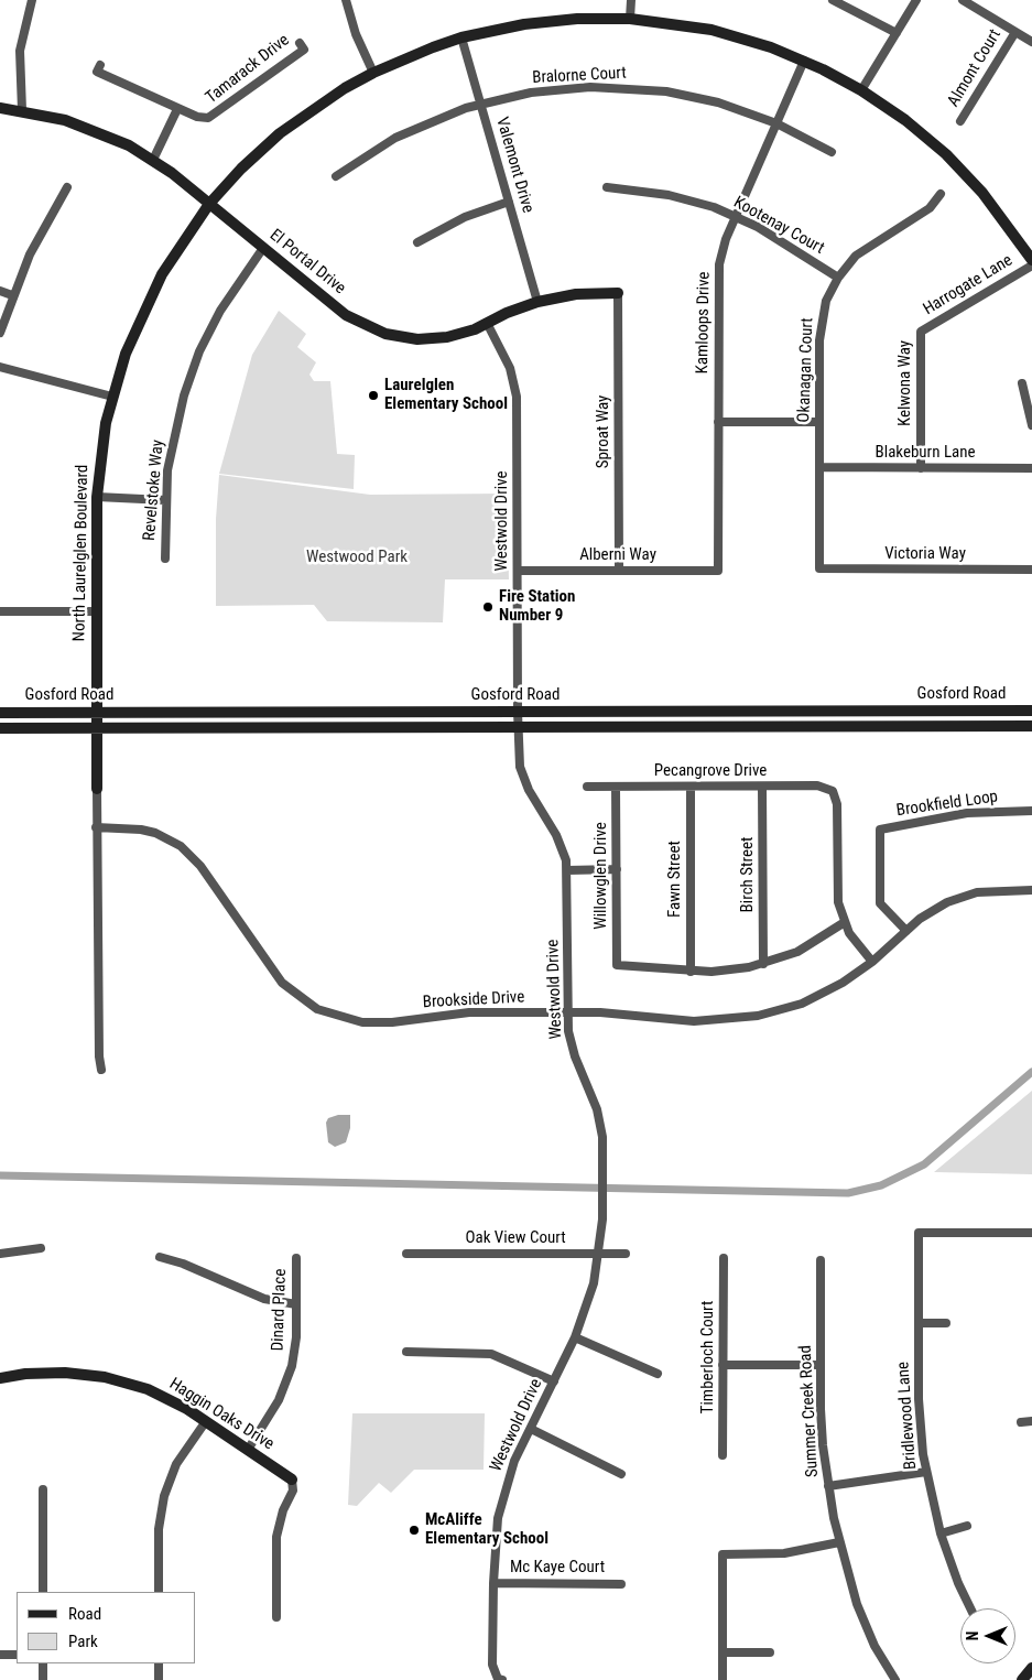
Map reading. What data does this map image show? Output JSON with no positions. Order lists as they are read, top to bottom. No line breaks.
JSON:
{"streets":{"street":["Almont Court","Tamarack Drive","Bralorne Court","Valemont Drive","Kootenay Court","El Portal Drive","Harrogate Lane","Kamloops Drive","Okanagan Court","Kelwona Way","Sproat Way","Blakeburn Lane","Revelstoke Way","Westwold Drive","North Laurelglen Boulevard","Victoria Way","Alberni Way","Gosford Road","Pecangrove Drive","Brookfield Loop","Birch Street","Willowglen Drive","Fawn Street","Brookside Drive","Oak View Court","Dinard Place","Timberloch Court","Summer Creek Road","Haggin Oaks Drive","Bridlewood Lane","Mc Kaye Court"]},"crossings":[["Bralorne Court","Valemont Drive"],["Bralorne Court","Kamloops Drive"],["Valemont Drive","El Portal Drive"],["Valemont Drive","North Laurelglen Boulevard"],["Kootenay Court","Kamloops Drive"],["Kootenay Court","Okanagan Court"],["El Portal Drive","Sproat Way"],["El Portal Drive","Revelstoke Way"],["El Portal Drive","Westwold Drive"],["El Portal Drive","North Laurelglen Boulevard"],["Harrogate Lane","Kelwona Way"],["Kamloops Drive","North Laurelglen Boulevard"],["Kamloops Drive","Alberni Way"],["Okanagan Court","Blakeburn Lane"],["Okanagan Court","Victoria Way"],["Kelwona Way","Blakeburn Lane"],["Sproat Way","Alberni Way"],["Westwold Drive","Alberni Way"],["Westwold Drive","Gosford Road"],["Westwold Drive","Brookside Drive"],["Westwold Drive","Oak View Court"],["Westwold Drive","Mc Kaye Court"],["North Laurelglen Boulevard","Gosford Road"],["North Laurelglen Boulevard","Brookside Drive"],["Pecangrove Drive","Birch Street"],["Pecangrove Drive","Willowglen Drive"],["Pecangrove Drive","Fawn Street"],["Brookfield Loop","Brookside Drive"],["Willowglen Drive","Fawn Street"],["Dinard Place","Haggin Oaks Drive"]],"parks":["Westwood Park"],"places":["Laurelglen Elementary School","Fire Station Number 9","McAliffe Elementary School"],"legend":["Road","Park"],"north":"left"}
